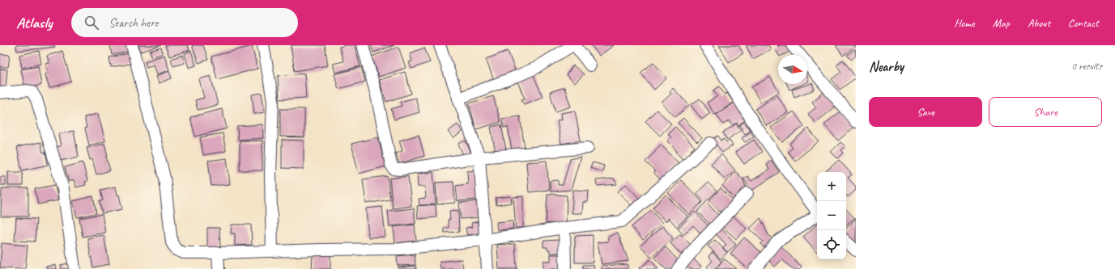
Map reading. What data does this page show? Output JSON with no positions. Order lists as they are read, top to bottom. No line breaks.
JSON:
{"north":"right","page":{"header":"Atlasly","search":"Search here","nav":["Home","Map","About","Contact"],"heading":["Nearby","0 results"],"buttons":["Save","Share"],"map_buttons":["+","−"]}}
